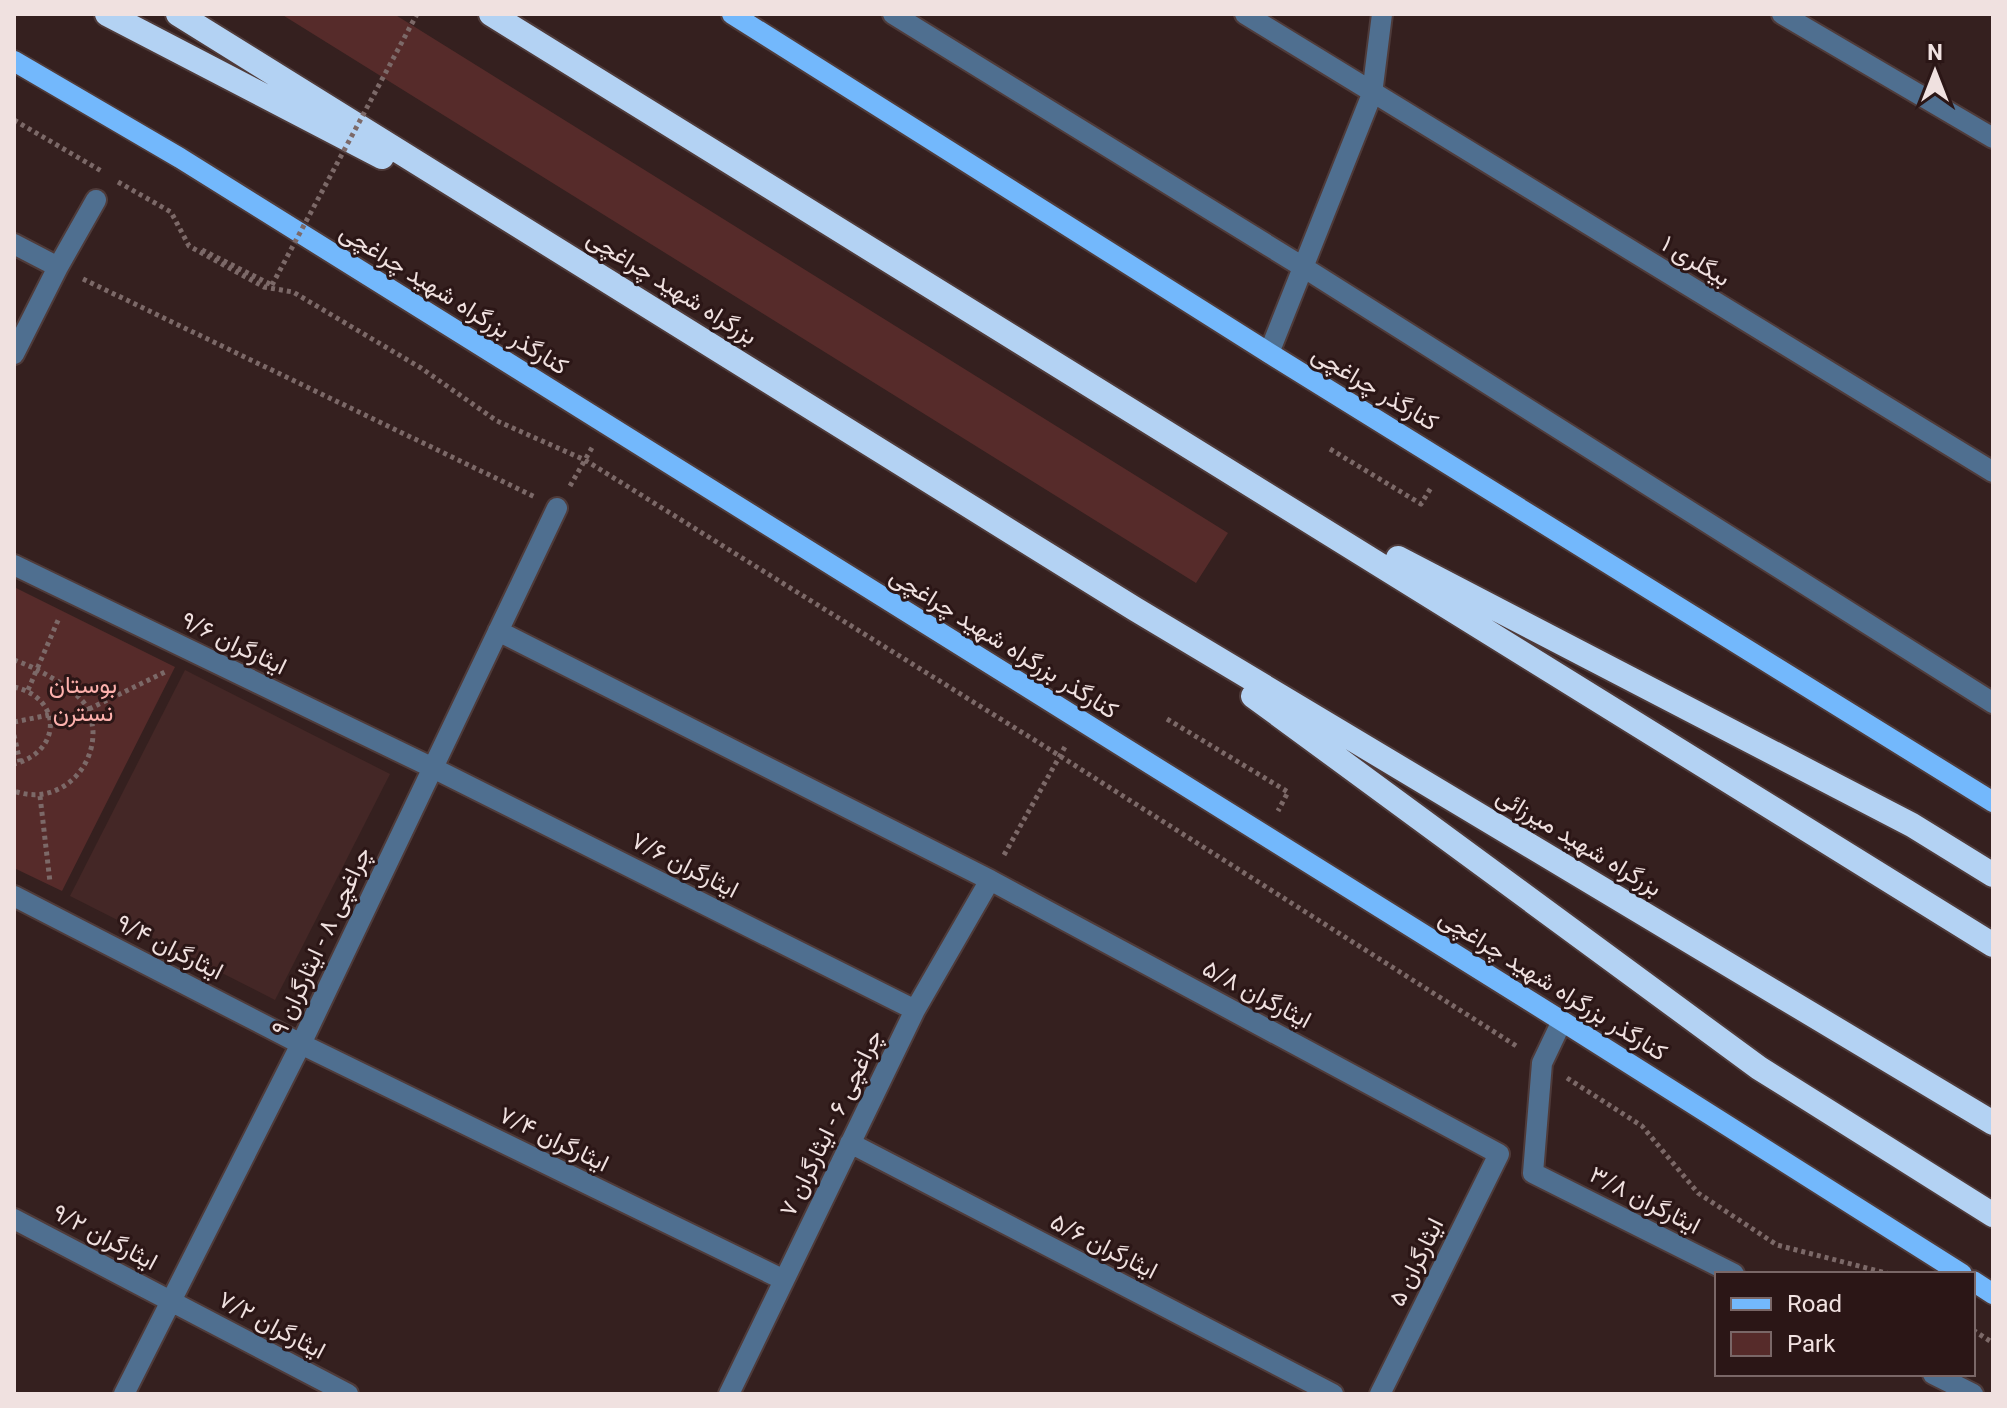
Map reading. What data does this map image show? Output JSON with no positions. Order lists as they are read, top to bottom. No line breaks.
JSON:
{"streets":{"highway":["بزرگراه شهید چراغچی","بزرگراه شهید میرزائی"],"main road":["کنارگذر بزرگراه شهید چراغچی","کنارگذر چراغچی"],"street":["بیگلری ۱","ایثارگران ۹/۶","ایثارگران ۷/۶","چراغچی ۸ - ایثارگران ۹","ایثارگران ۹/۴","ایثارگران ۵/۸","چراغچی ۶ - ایثارگران ۷","ایثارگران ۷/۴","ایثارگران ۳/۸","ایثارگران ۹/۲","ایثارگران ۵/۶","ایثارگران ۵","ایثارگران ۷/۲"]},"crossings":[["بزرگراه شهید چراغچی","بزرگراه شهید میرزائی"],["ایثارگران ۹/۶","ایثارگران ۷/۶"],["ایثارگران ۹/۶","چراغچی ۸ - ایثارگران ۹"],["ایثارگران ۷/۶","چراغچی ۸ - ایثارگران ۹"],["ایثارگران ۷/۶","چراغچی ۶ - ایثارگران ۷"],["چراغچی ۸ - ایثارگران ۹","ایثارگران ۹/۴"],["چراغچی ۸ - ایثارگران ۹","ایثارگران ۵/۸"],["چراغچی ۸ - ایثارگران ۹","ایثارگران ۷/۴"],["چراغچی ۸ - ایثارگران ۹","ایثارگران ۹/۲"],["چراغچی ۸ - ایثارگران ۹","ایثارگران ۷/۲"],["ایثارگران ۹/۴","ایثارگران ۷/۴"],["ایثارگران ۵/۸","چراغچی ۶ - ایثارگران ۷"],["ایثارگران ۵/۸","ایثارگران ۵"],["چراغچی ۶ - ایثارگران ۷","ایثارگران ۷/۴"],["چراغچی ۶ - ایثارگران ۷","ایثارگران ۵/۶"],["ایثارگران ۹/۲","ایثارگران ۷/۲"]],"parks":["بوستان نسترن"],"legend":["Road","Park"],"north":"top"}
